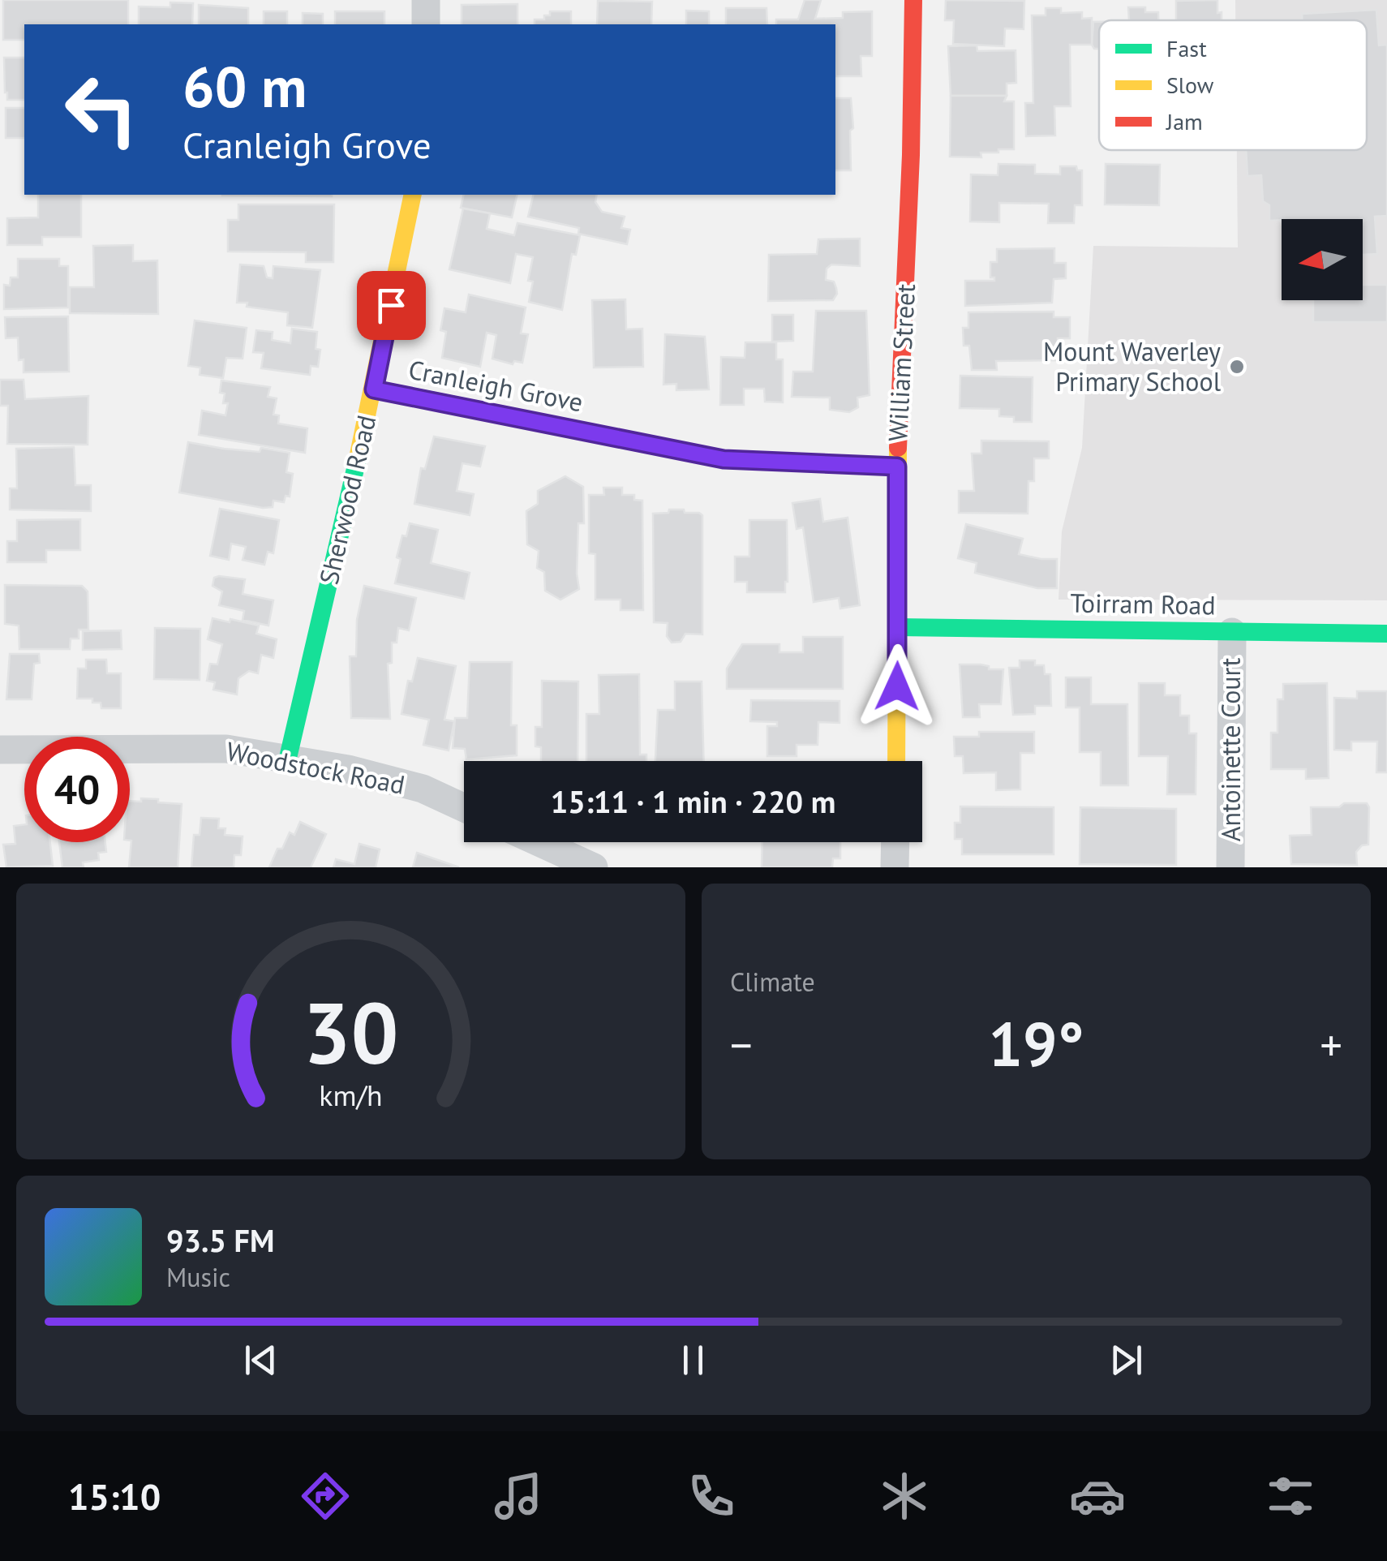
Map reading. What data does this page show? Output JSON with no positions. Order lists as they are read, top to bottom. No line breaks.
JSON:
{"streets":{"street":["William Street","Cranleigh Grove","Sherwood Road","Toirram Road","Antoinette Court","Woodstock Road"]},"crossings":[["William Street","Cranleigh Grove"],["William Street","Toirram Road"],["Cranleigh Grove","Sherwood Road"],["Sherwood Road","Woodstock Road"],["Toirram Road","Antoinette Court"]],"places":["Mount Waverley Primary School"],"legend":["Fast","Slow","Jam"],"north":"left","page":{"turn":["60 m","Cranleigh Grove"],"limit":"40","trip":"15:11 · 1 min · 220 m","tile":"Climate","heat":["−","19°","+"],"song":["93.5 FM","Music"],"tabs":"15:10","gauge":["30","km/h"]}}
